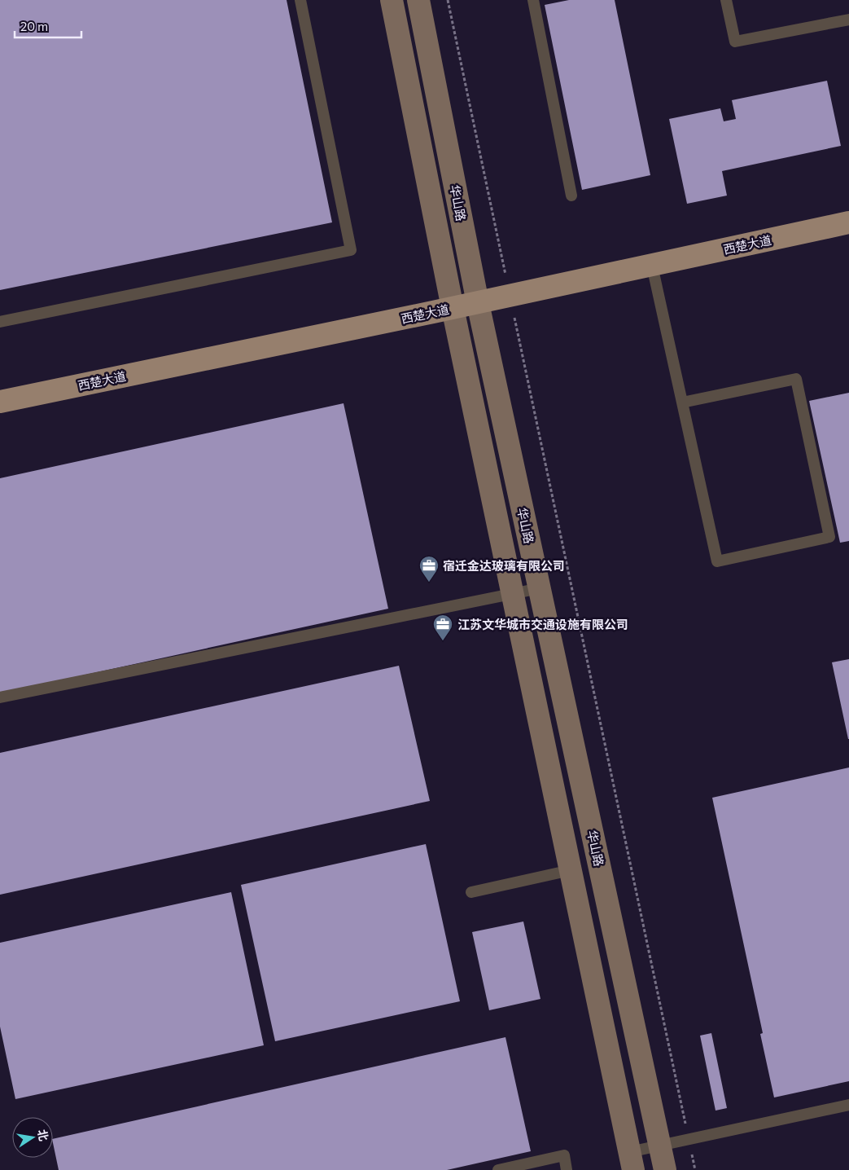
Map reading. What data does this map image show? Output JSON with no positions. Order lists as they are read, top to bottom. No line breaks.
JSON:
{"streets":{"main road":["西楚大道"],"street":["华山路"]},"crossings":[["华山路","西楚大道"]],"places":{"office":["宿迁金达玻璃有限公司","江苏文华城市交通设施有限公司"]},"scale_bar":"20 m","north":"right"}
